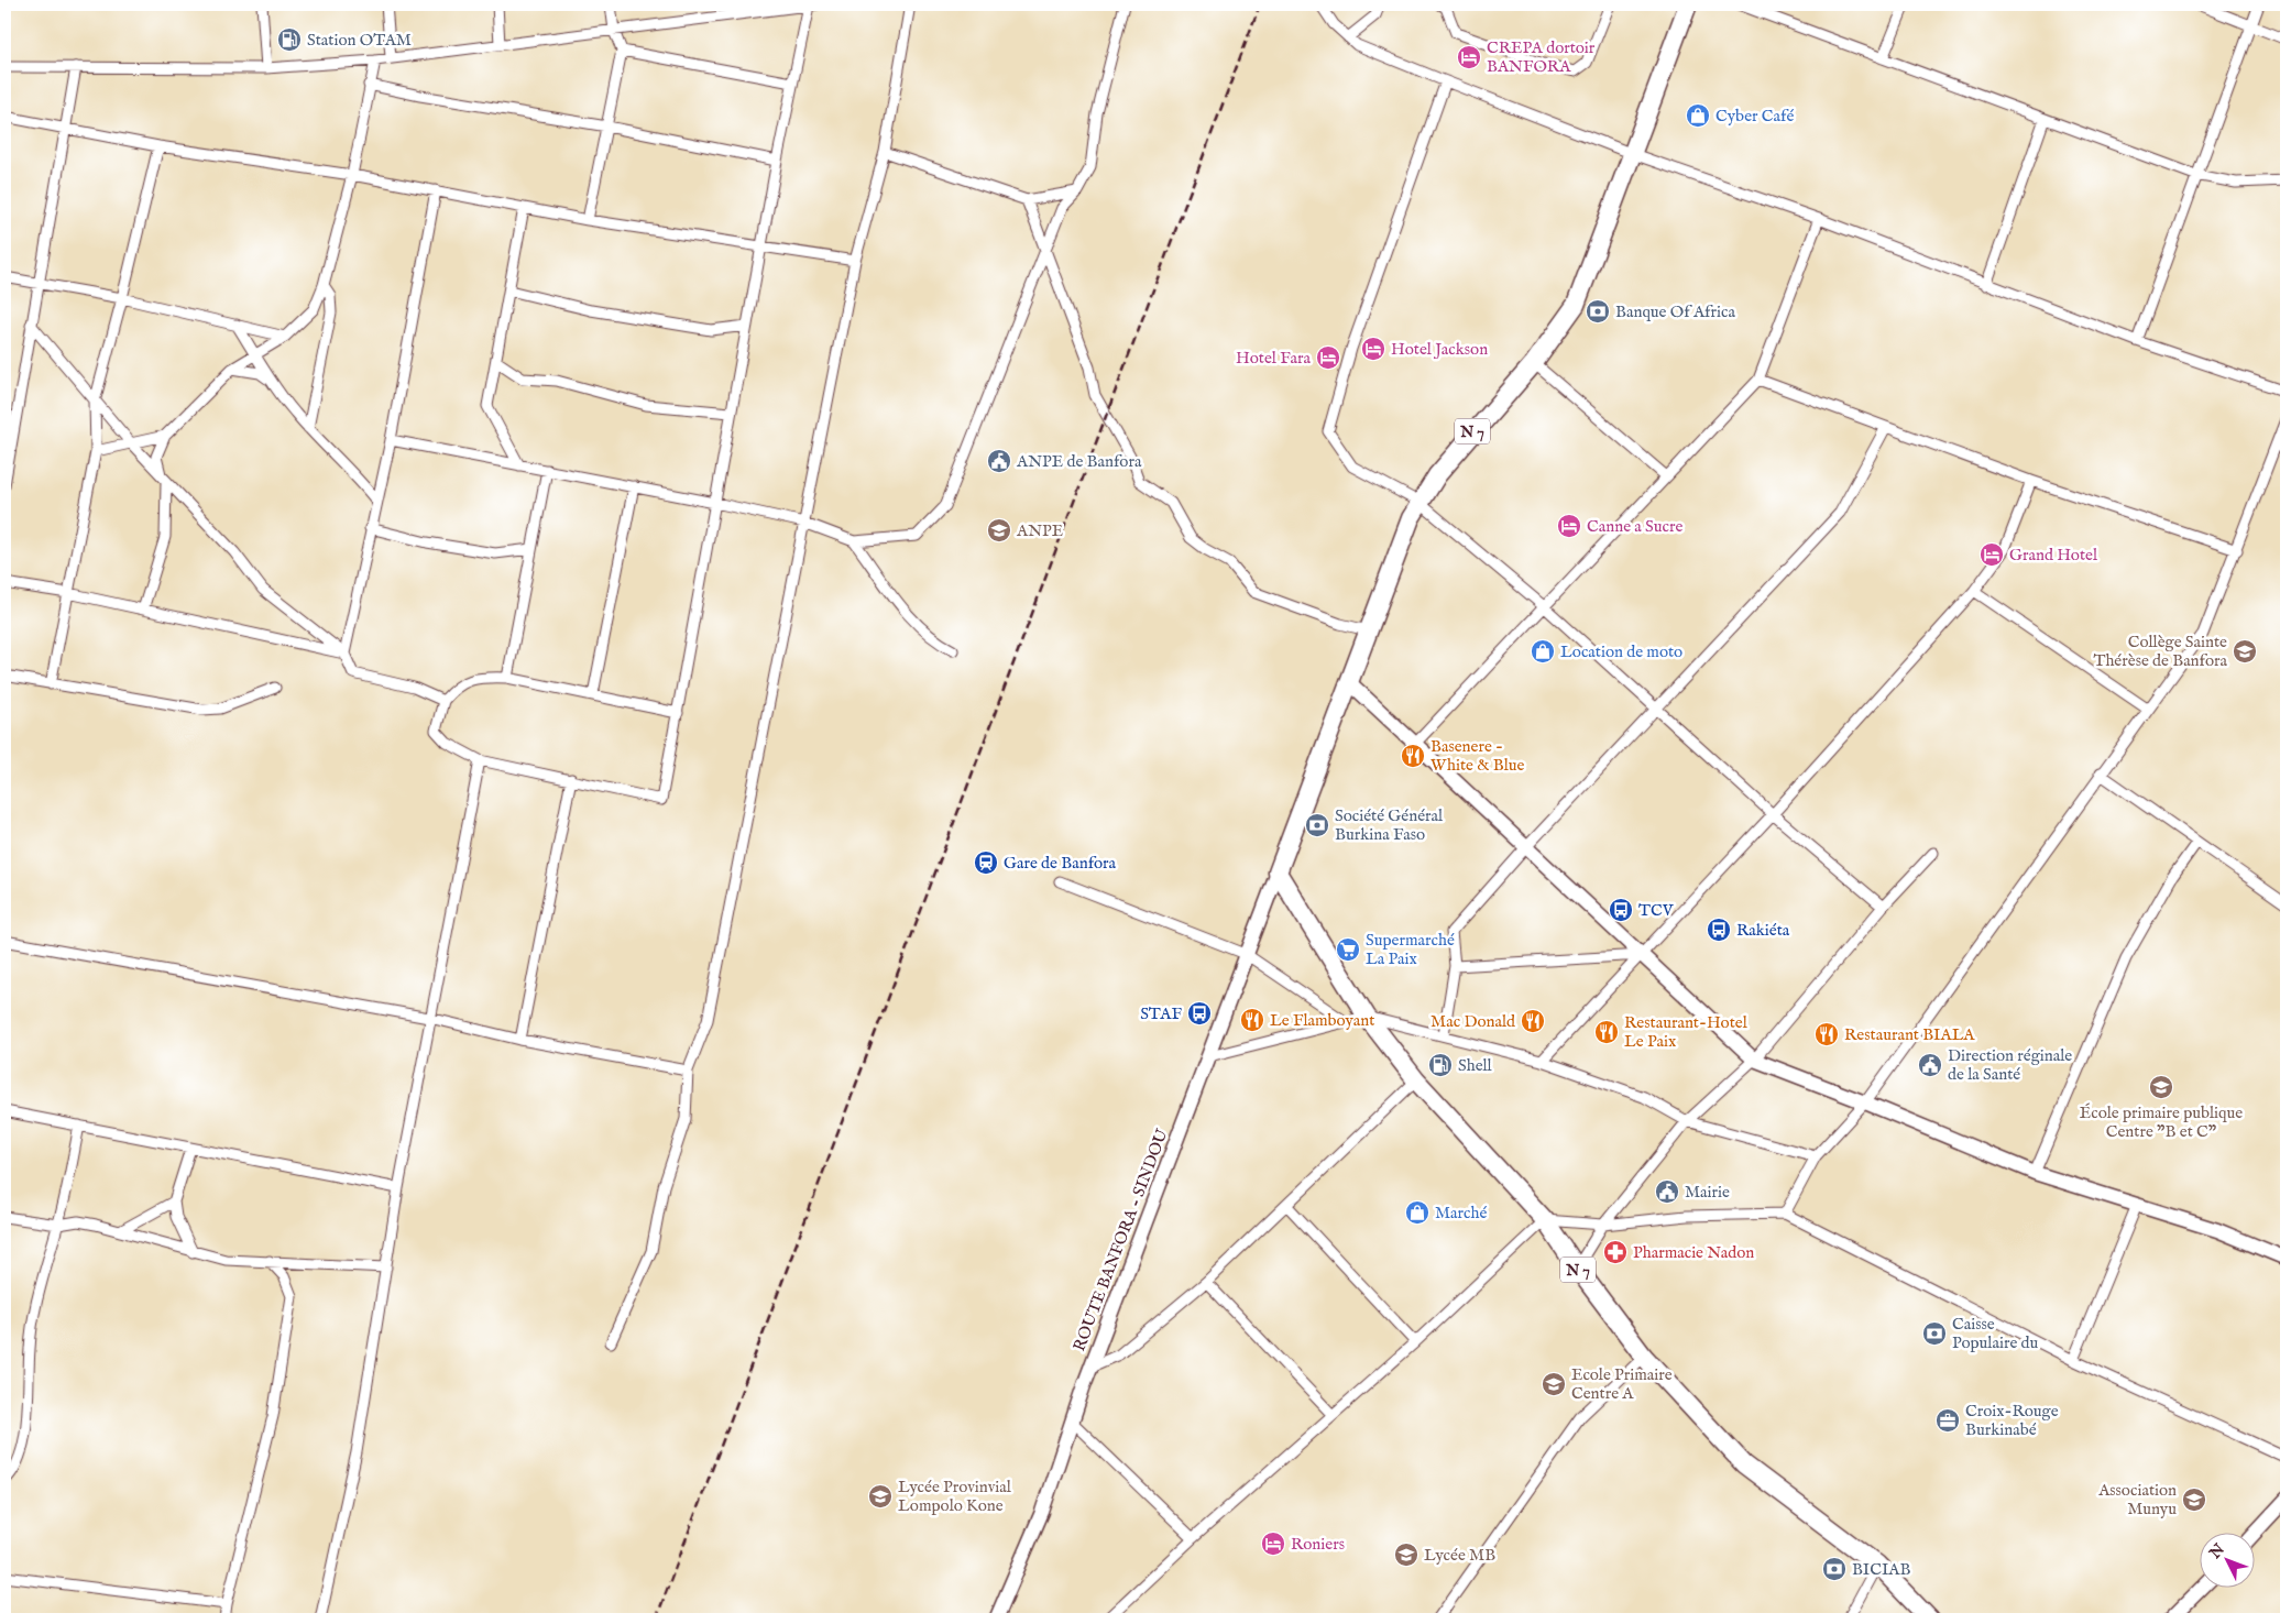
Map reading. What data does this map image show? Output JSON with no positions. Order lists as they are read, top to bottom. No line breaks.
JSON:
{"streets":{"highway":["N 7"],"main road":["ROUTE BANFORA - SINDOU"]},"crossings":[["N 7","ROUTE BANFORA - SINDOU"]],"places":{"fuel station":["Station OTAM","Shell"],"hotel":["CREPA dortoir BANFORA","Hotel Jackson","Hotel Fara","Canne a Sucre","Grand Hotel","Roniers"],"shop":["Cyber Café","Location de moto","Marché"],"bank":["Banque Of Africa","Société Général Burkina Faso","Caisse Populaire du","BICIAB"],"public building":["ANPE de Banfora","Direction réginale de la Santé","Mairie"],"school or university":["ANPE","Collège Sainte Thérèse de Banfora","École primaire publique Centre \"B et C\"","Ecole Primaire Centre A","Lycée Provinvial Lompolo Kone","Association Munyu","Lycée MB"],"restaurant":["Basenere - White & Blue","Le Flamboyant","Mac Donald","Restaurant-Hotel Le Paix","Restaurant BIALA"],"station":["Gare de Banfora"],"bus stop":["TCV","Rakiéta","STAF"],"supermarket":["Supermarché La Paix"],"pharmacy":["Pharmacie Nadon"],"office":["Croix-Rouge Burkinabé"]},"north":"top left"}
